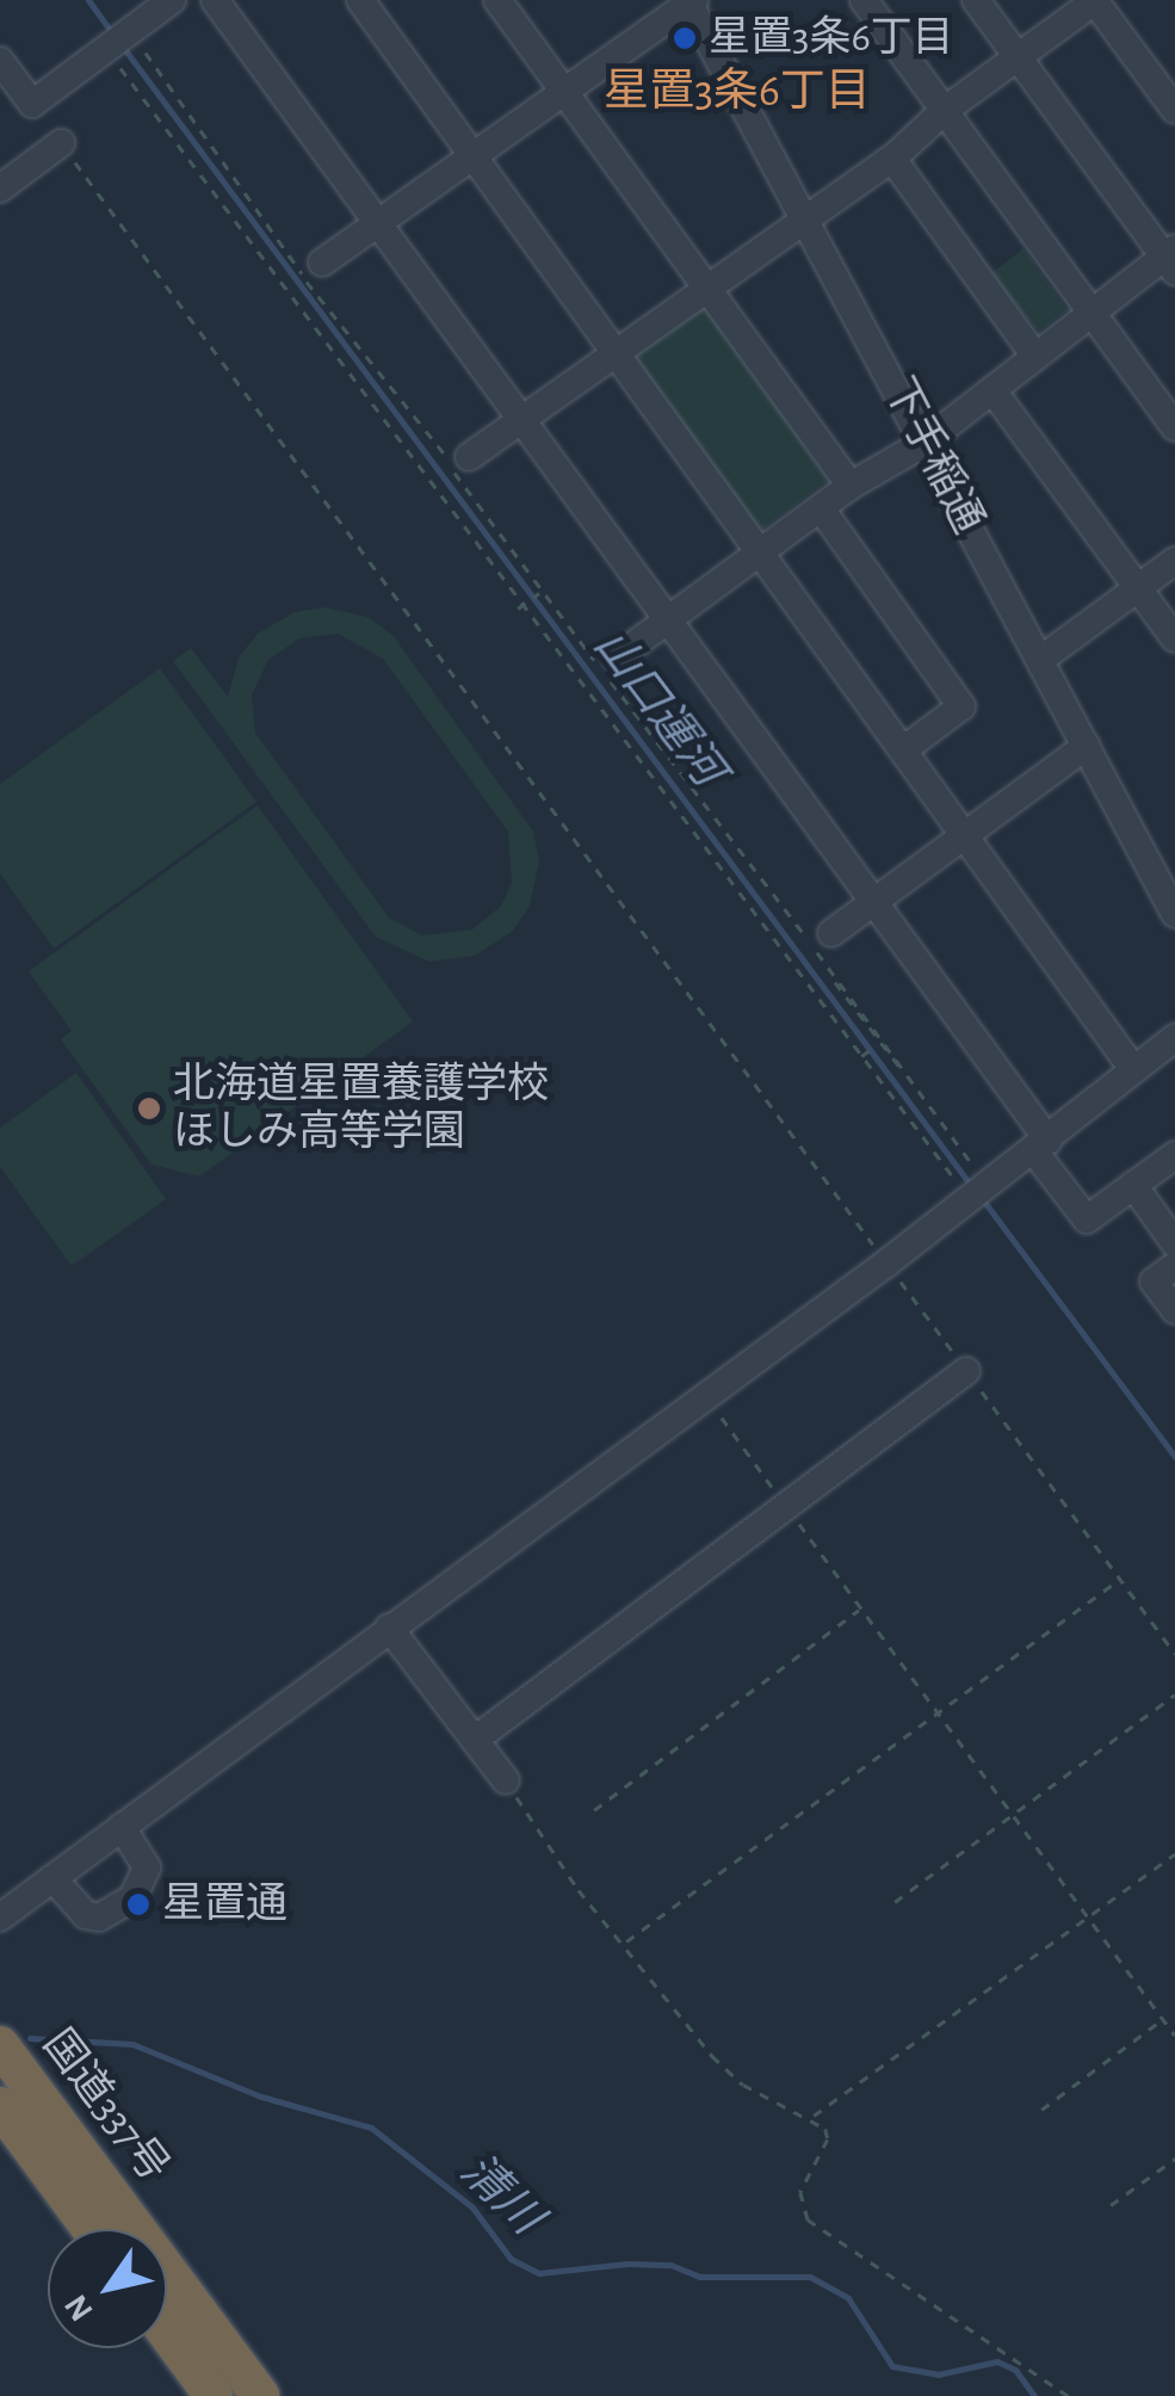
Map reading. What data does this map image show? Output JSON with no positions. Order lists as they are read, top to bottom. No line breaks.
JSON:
{"streets":{"highway":["国道337号"],"street":["下手稲通"]},"districts":["星置3条6丁目"],"water":["山口運河","清川"],"places":["星置3条6丁目","北海道星置養護学校 ほしみ高等学園","星置通"],"north":"bottom left"}
